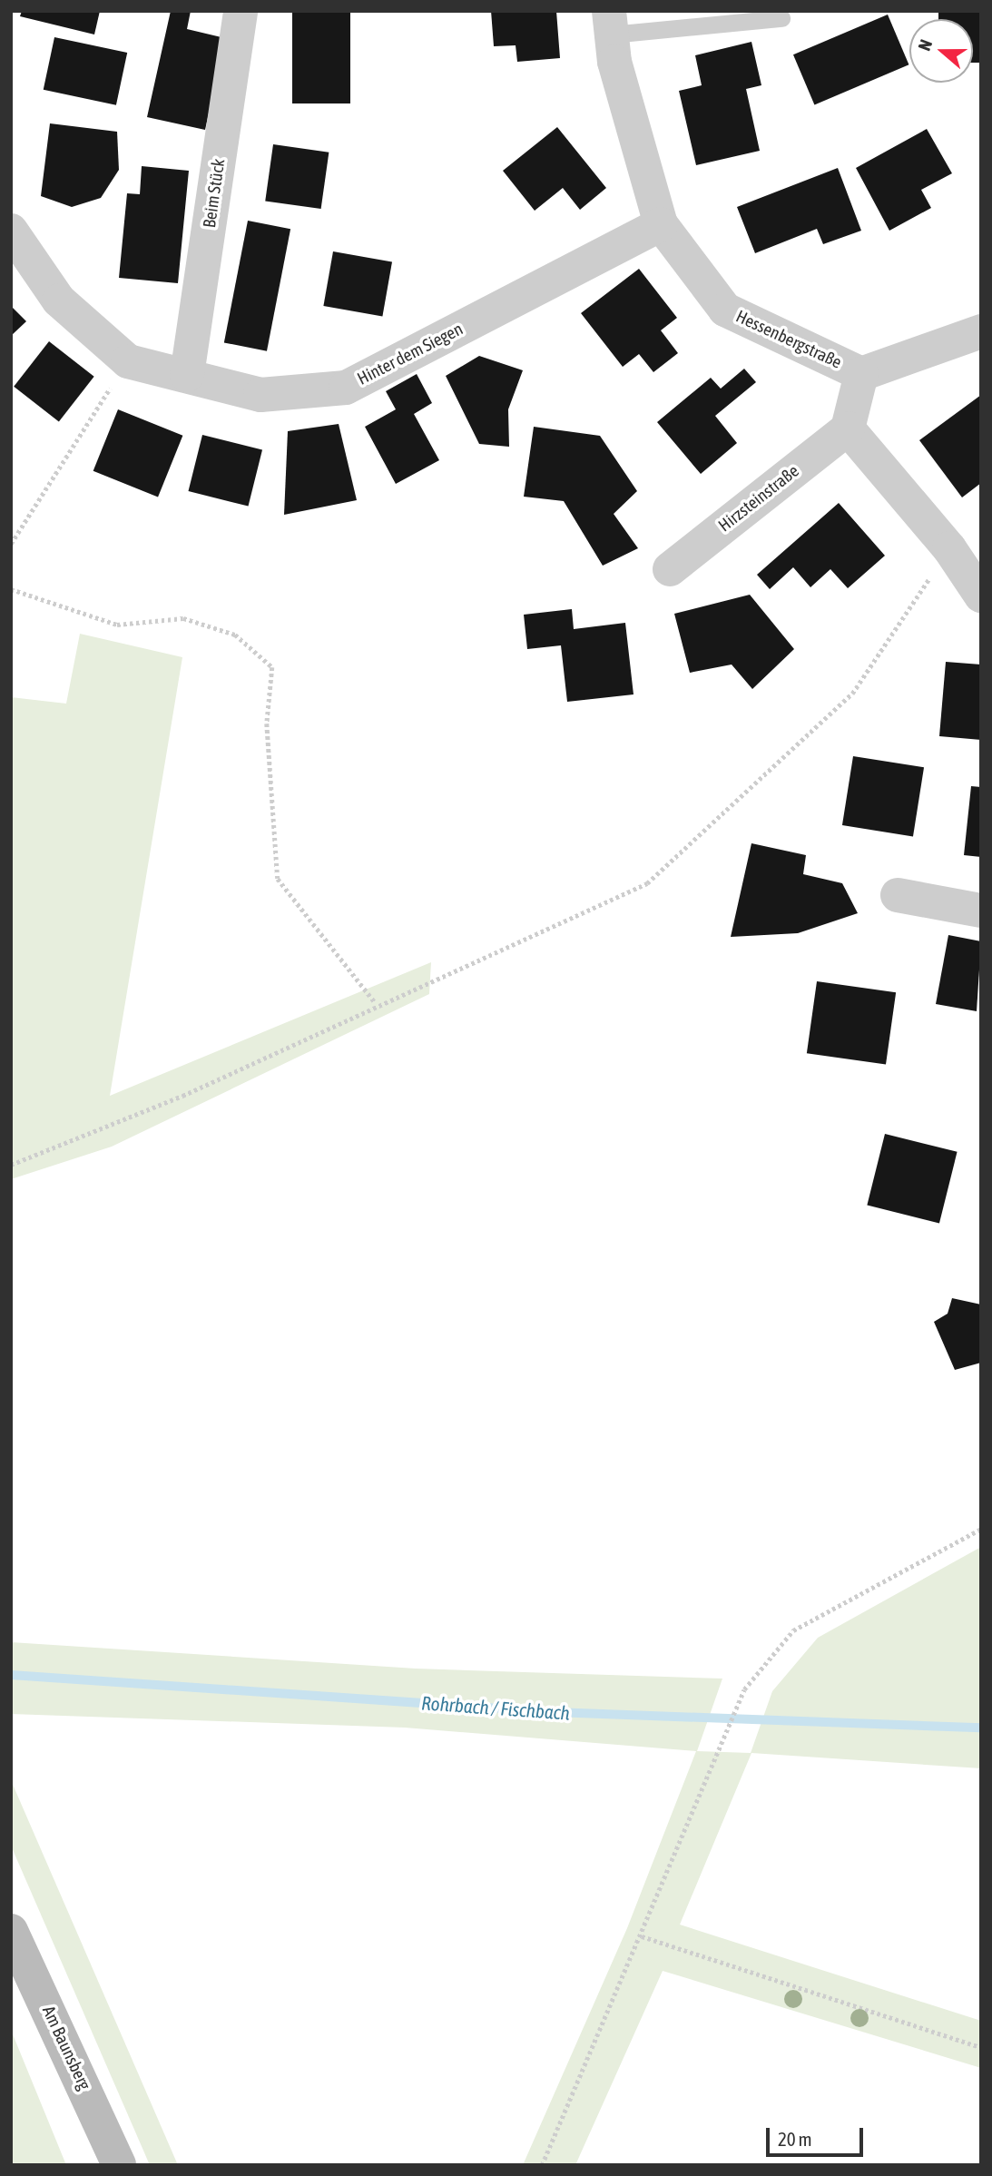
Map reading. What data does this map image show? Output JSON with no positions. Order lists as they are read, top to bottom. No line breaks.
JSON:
{"streets":{"main road":["Am Baunsberg"],"street":["Beim Stück","Hessenbergstraße","Hinter dem Siegen","Hirzsteinstraße"]},"crossings":[["Beim Stück","Hinter dem Siegen"],["Hessenbergstraße","Hinter dem Siegen"]],"water":["Rohrbach / Fischbach"],"scale_bar":"20 m","north":"left"}
